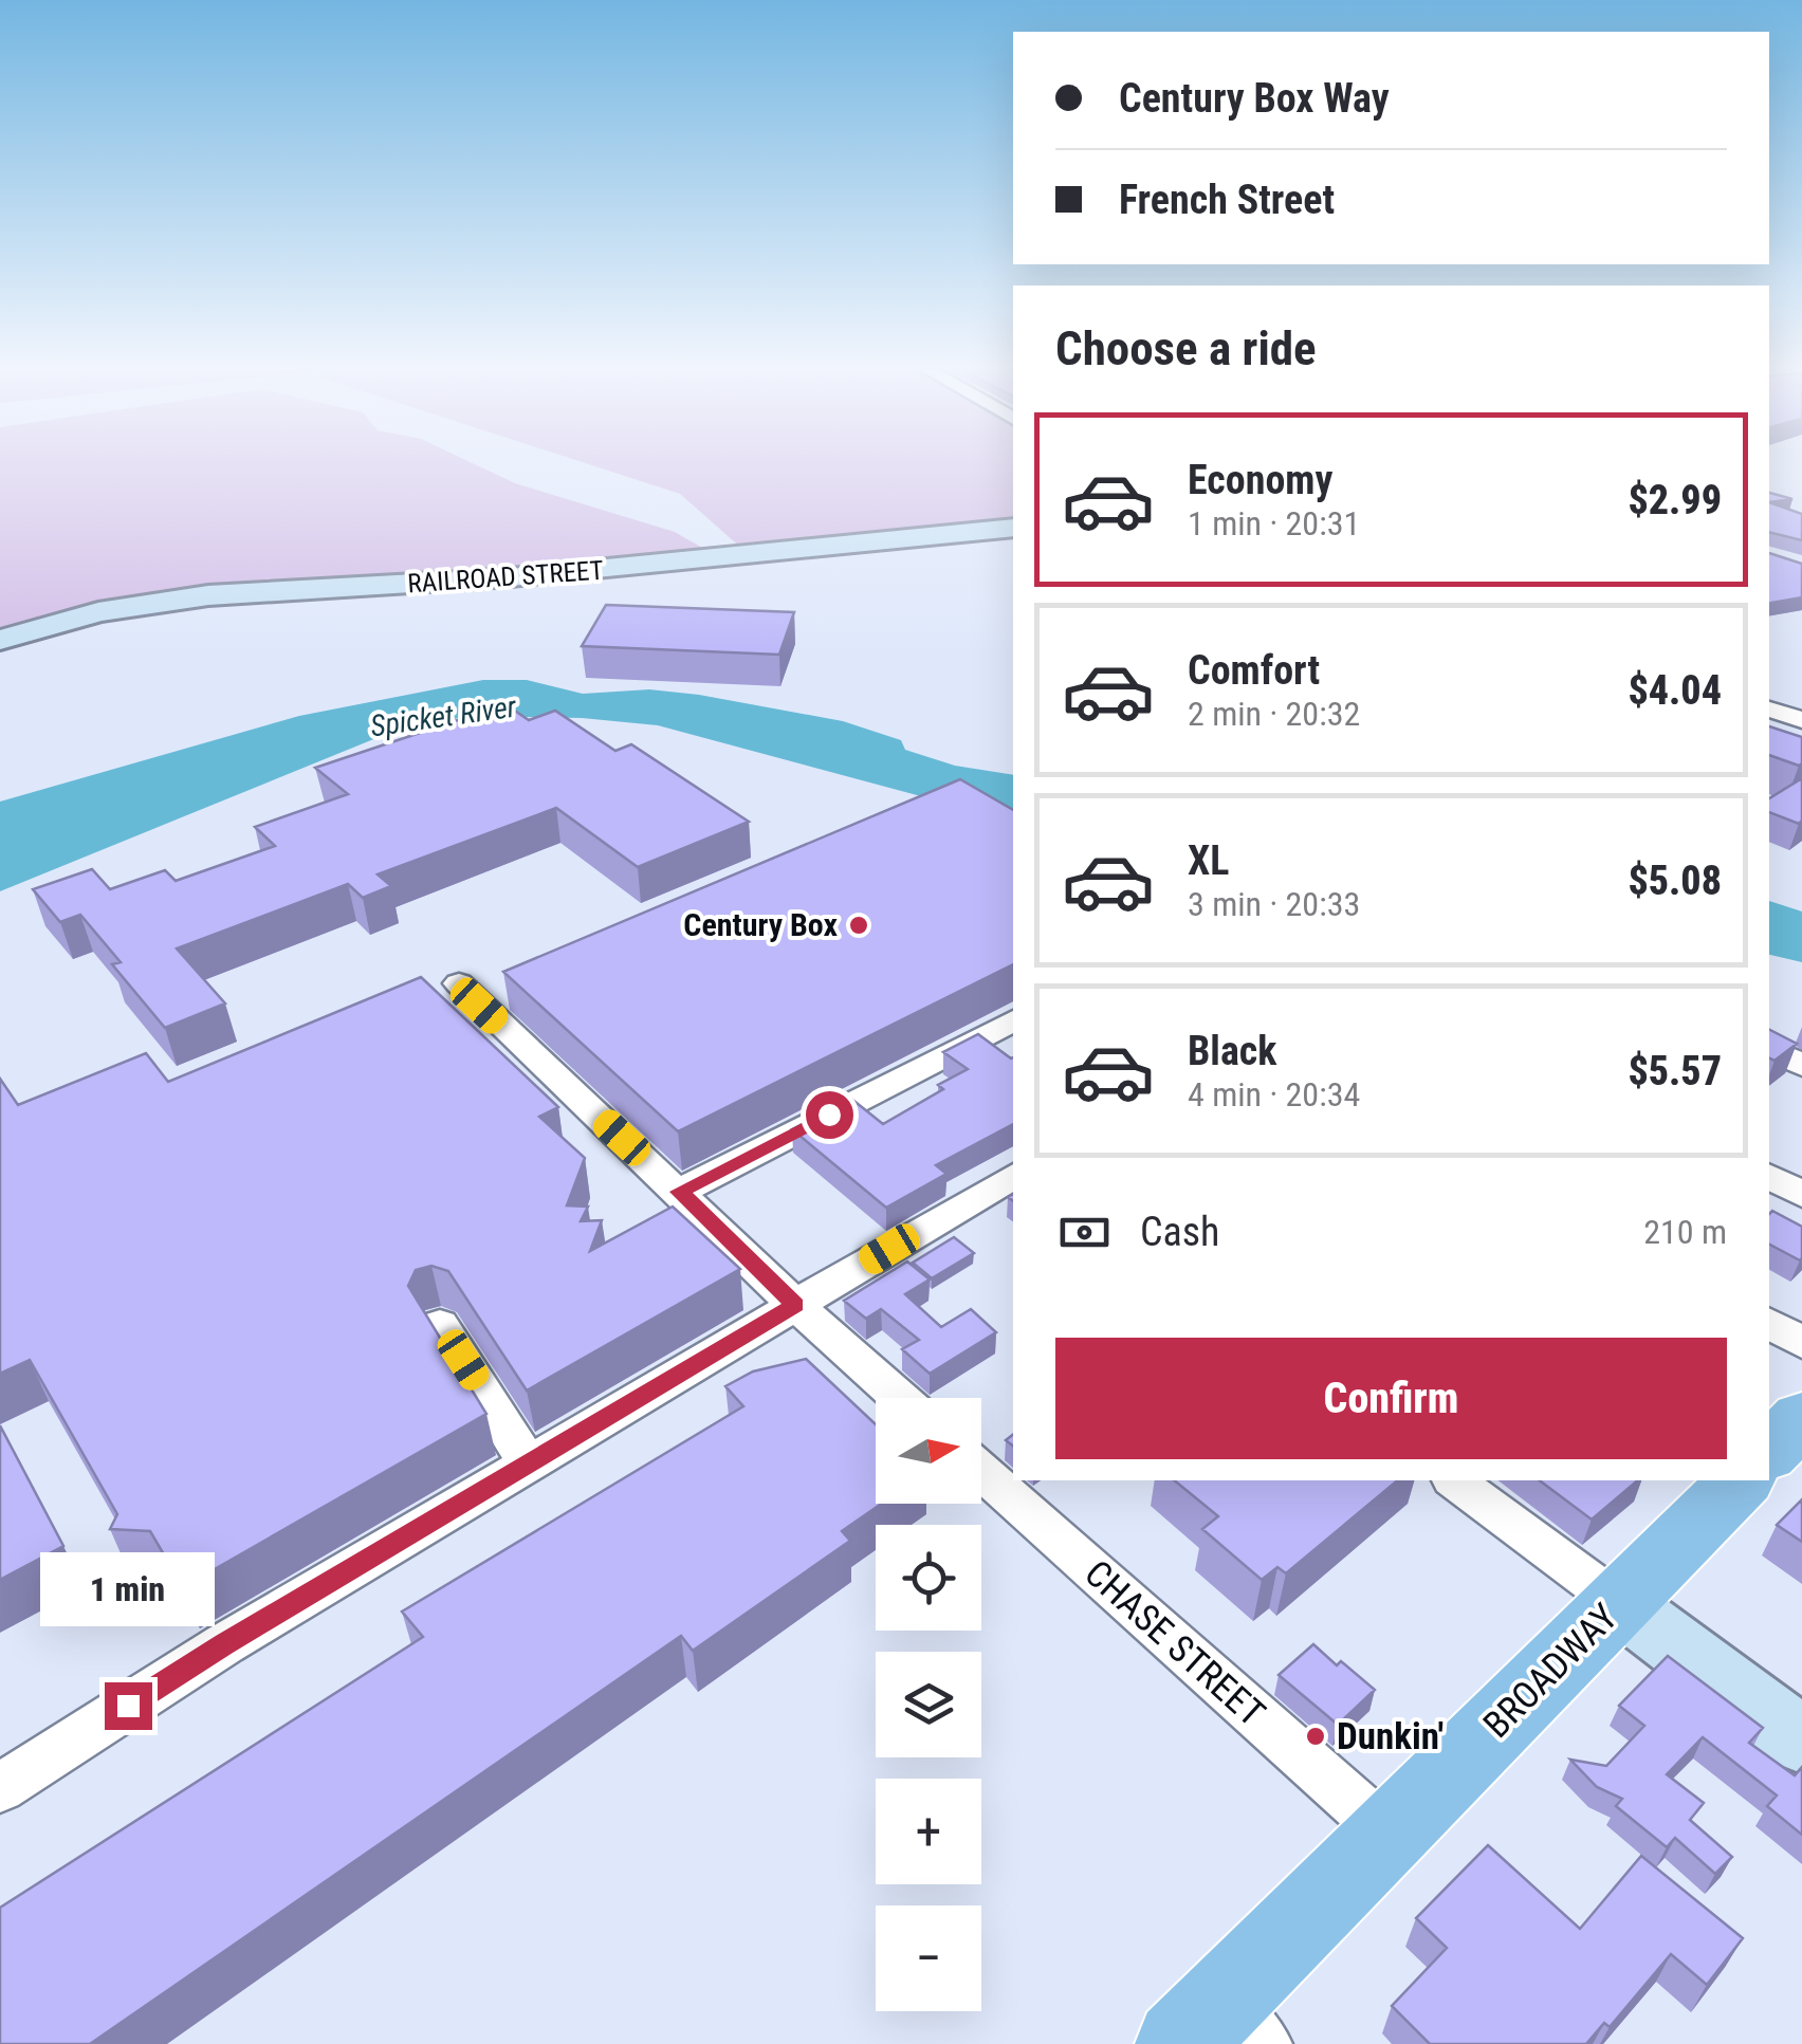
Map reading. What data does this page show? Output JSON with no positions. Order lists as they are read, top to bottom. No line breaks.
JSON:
{"streets":{"main road":["RAILROAD STREET","BROADWAY"],"street":["CHASE STREET"]},"crossings":[["CHASE STREET","BROADWAY"]],"water":["Spicket River"],"places":["Century Box","Dunkin'"],"north":"right","page":{"banner":["Century Box Way","French Street"],"heading":"Choose a ride","list":[{"name":"Economy","note":"1 min · 20:31","value":"$2.99"},{"name":"Comfort","note":"2 min · 20:32","value":"$4.04"},{"name":"XL","note":"3 min · 20:33","value":"$5.08"},{"name":"Black","note":"4 min · 20:34","value":"$5.57"}],"pay":["Cash","210 m"],"buttons":"Confirm","map_buttons":["+","−"],"bubble":"1 min"}}
